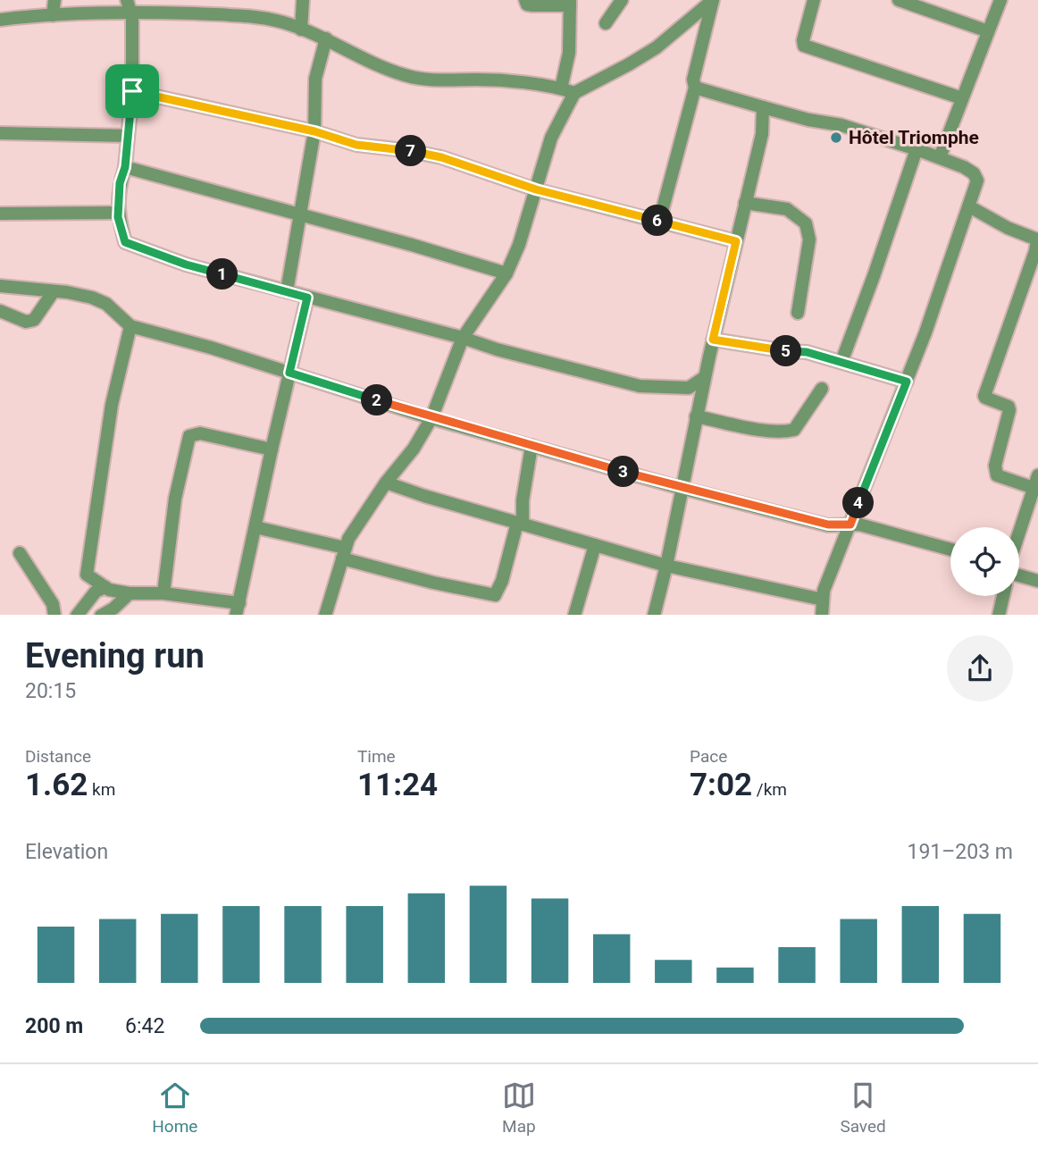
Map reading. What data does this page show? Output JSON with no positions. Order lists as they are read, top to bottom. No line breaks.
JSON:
{"places":["Hôtel Triomphe"],"page":{"pins":["7","6","1","5","2","3","4"],"heading":["Evening run","20:15"],"stats":[["Distance","1.62 km"],["Time","11:24"],["Pace","7:02 /km"]],"chart":["Elevation","191–203 m"],"list":[{"name":"200 m","note":"6:42"}],"tabs":["Home","Map","Saved"]}}
